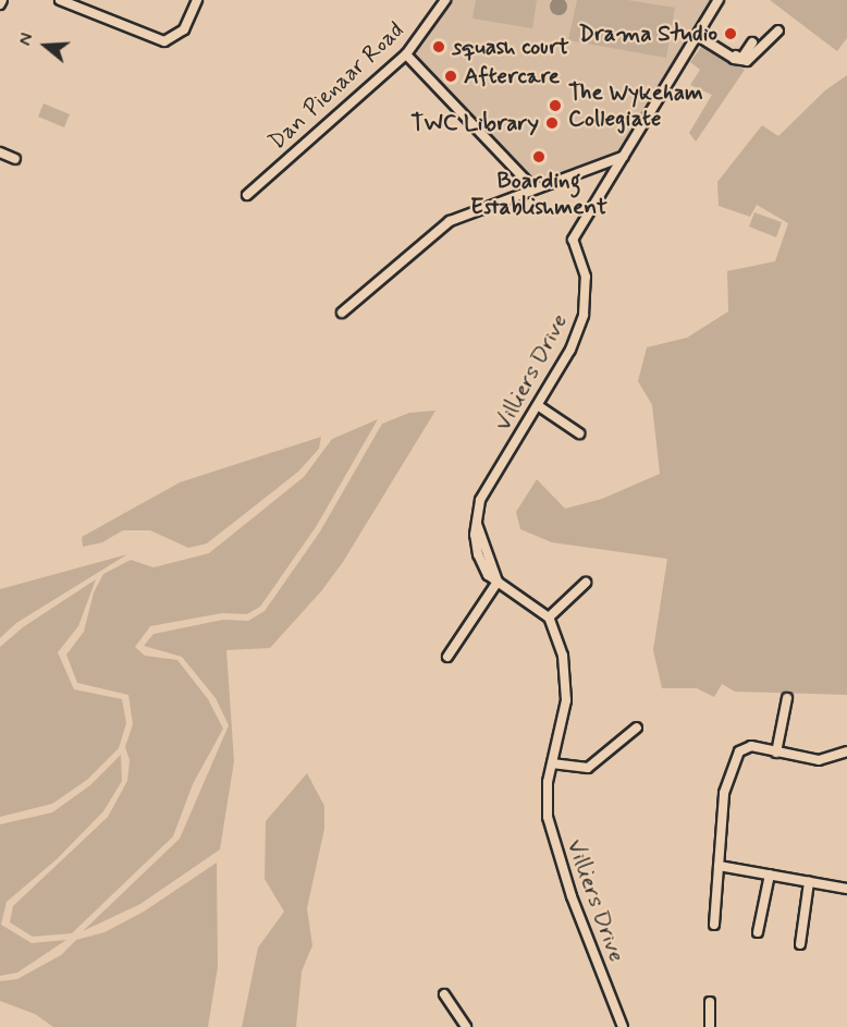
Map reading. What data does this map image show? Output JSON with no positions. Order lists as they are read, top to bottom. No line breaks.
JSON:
{"streets":{"street":["Dan Pienaar Road","Villiers Drive"]},"places":["Drama Studio","squash court","Aftercare","The Wykeham Collegiate","TWC Library","Boarding Establishment"],"north":"left"}
